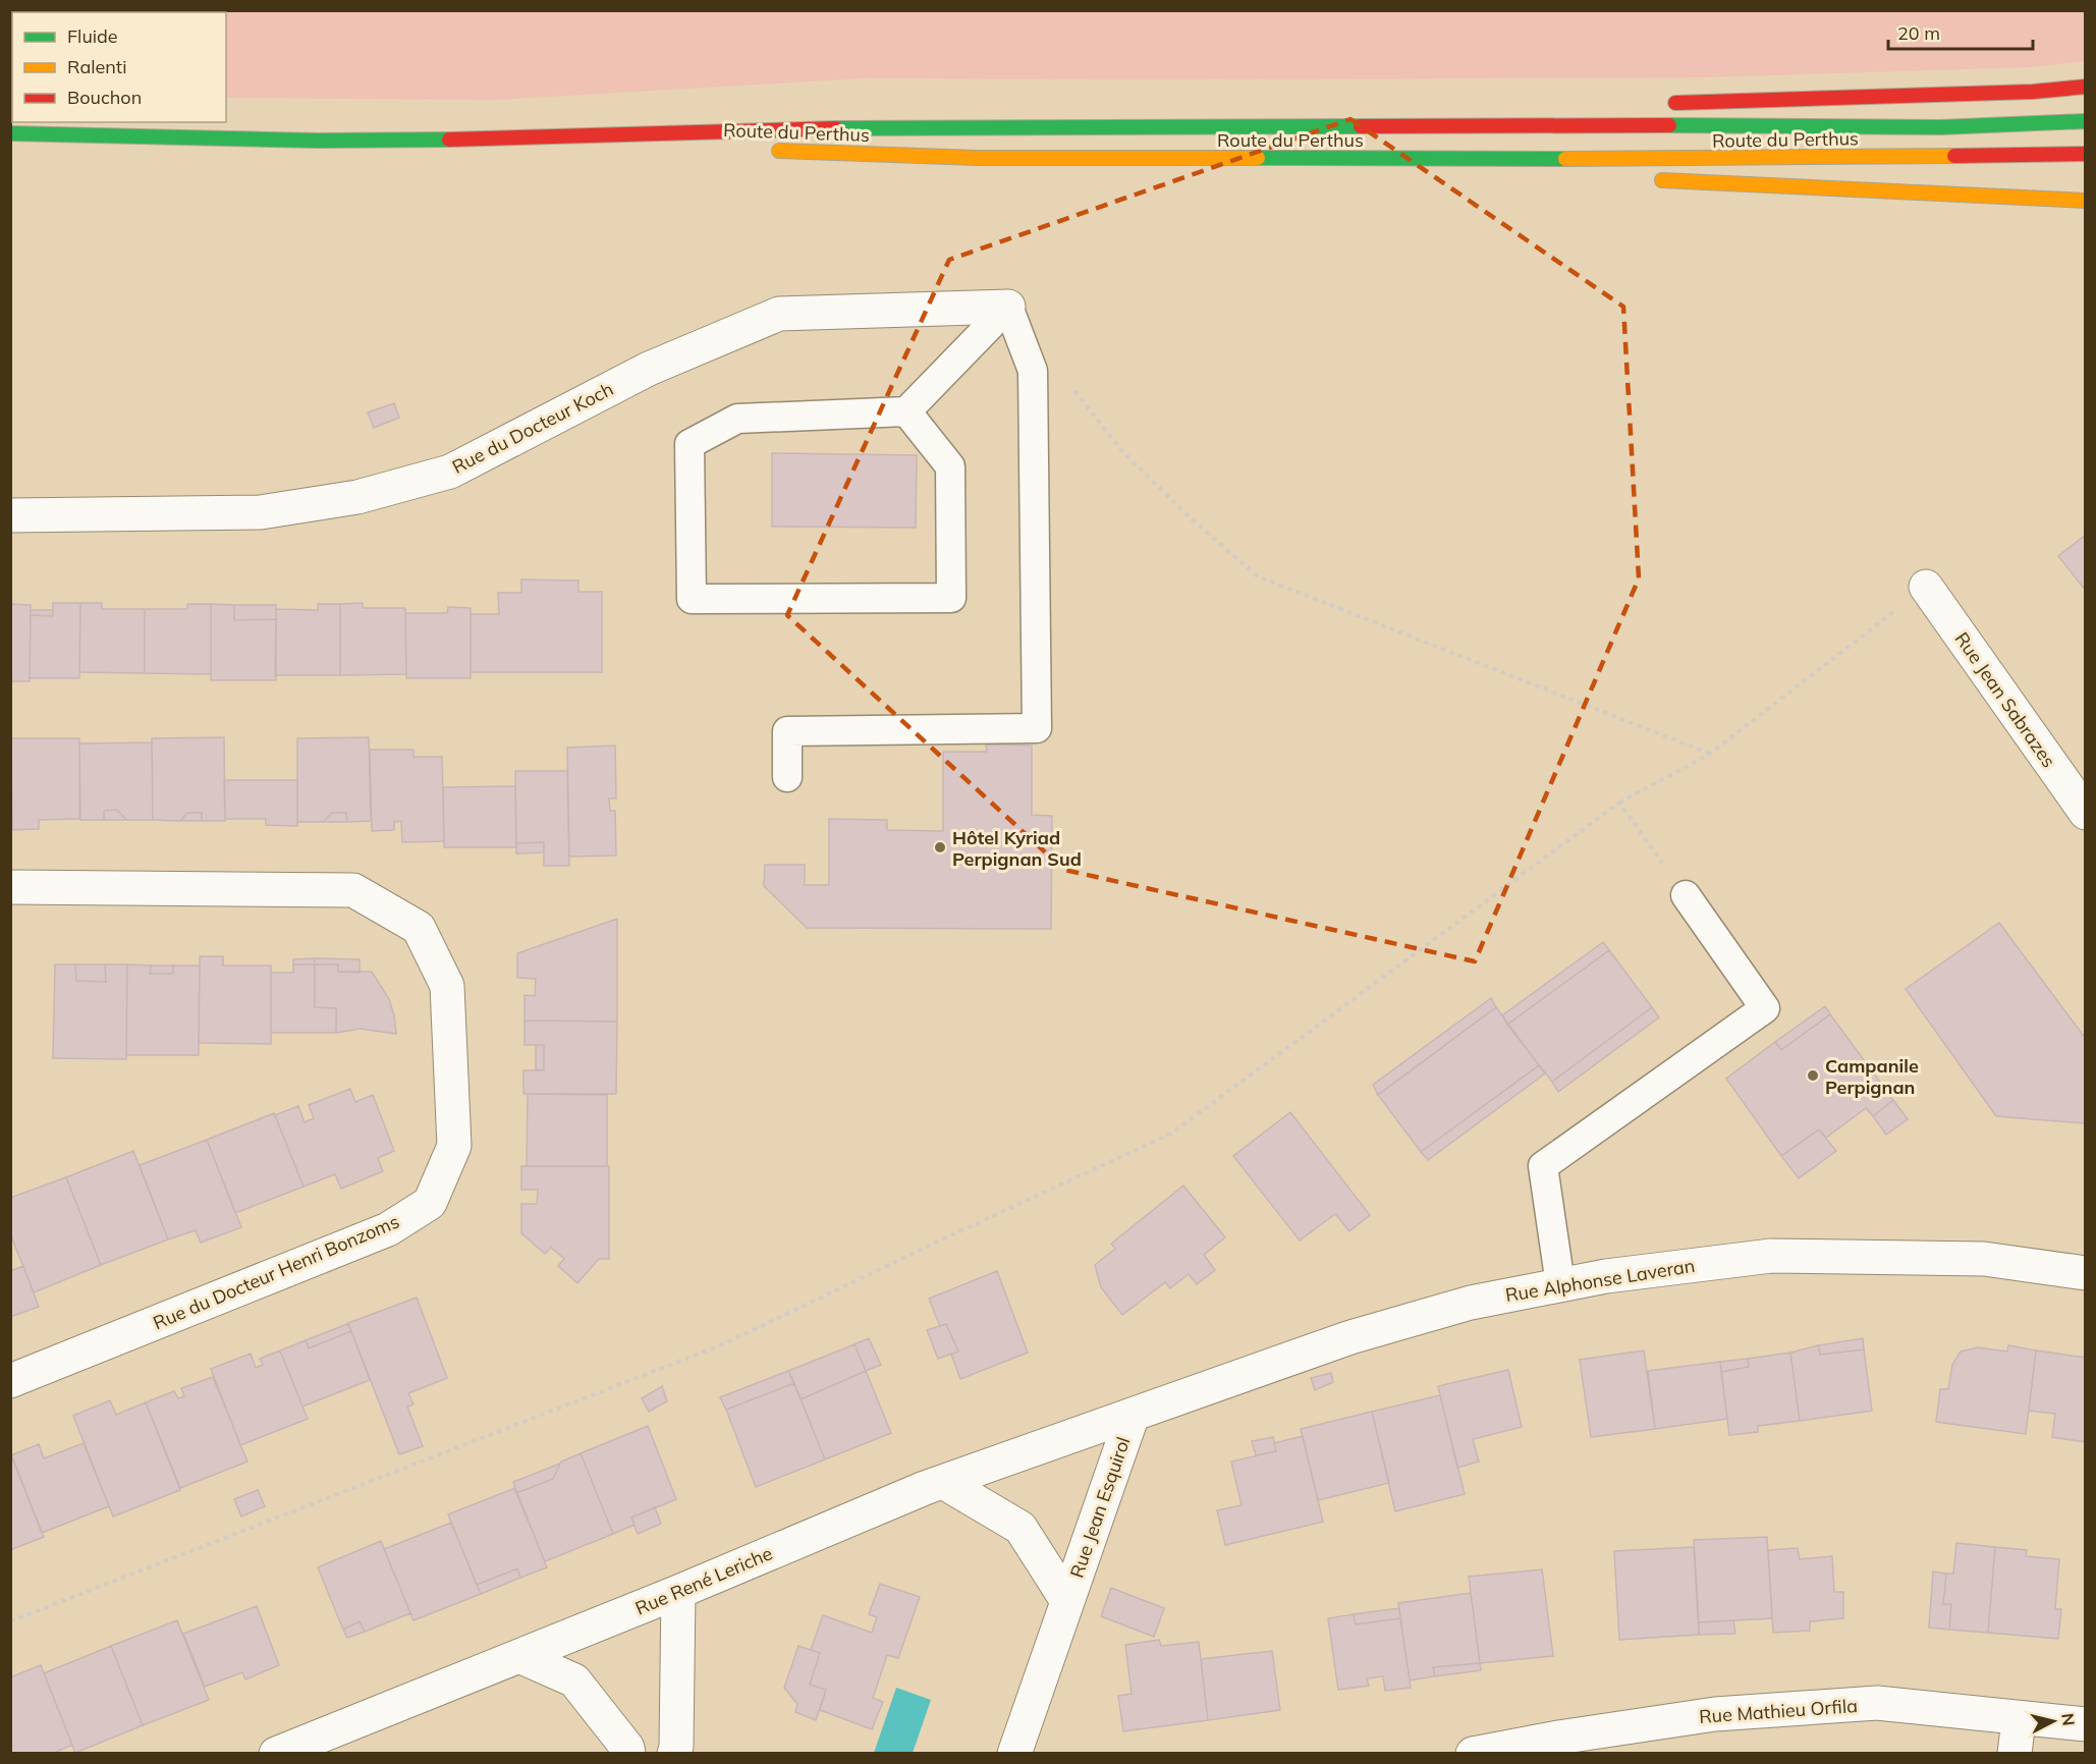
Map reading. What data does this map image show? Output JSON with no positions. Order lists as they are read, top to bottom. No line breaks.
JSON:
{"streets":{"main road":["Route du Perthus"],"street":["Rue du Docteur Koch","Rue Jean Sabrazes","Rue du Docteur Henri Bonzoms","Rue Alphonse Laveran","Rue Jean Esquirol","Rue René Leriche","Rue Mathieu Orfila"]},"crossings":[["Rue Alphonse Laveran","Rue Jean Esquirol"],["Rue Alphonse Laveran","Rue René Leriche"],["Rue Jean Esquirol","Rue René Leriche"]],"places":["Hôtel Kyriad Perpignan Sud","Campanile Perpignan"],"legend":["Fluide","Ralenti","Bouchon"],"scale_bar":"20 m","north":"right"}
